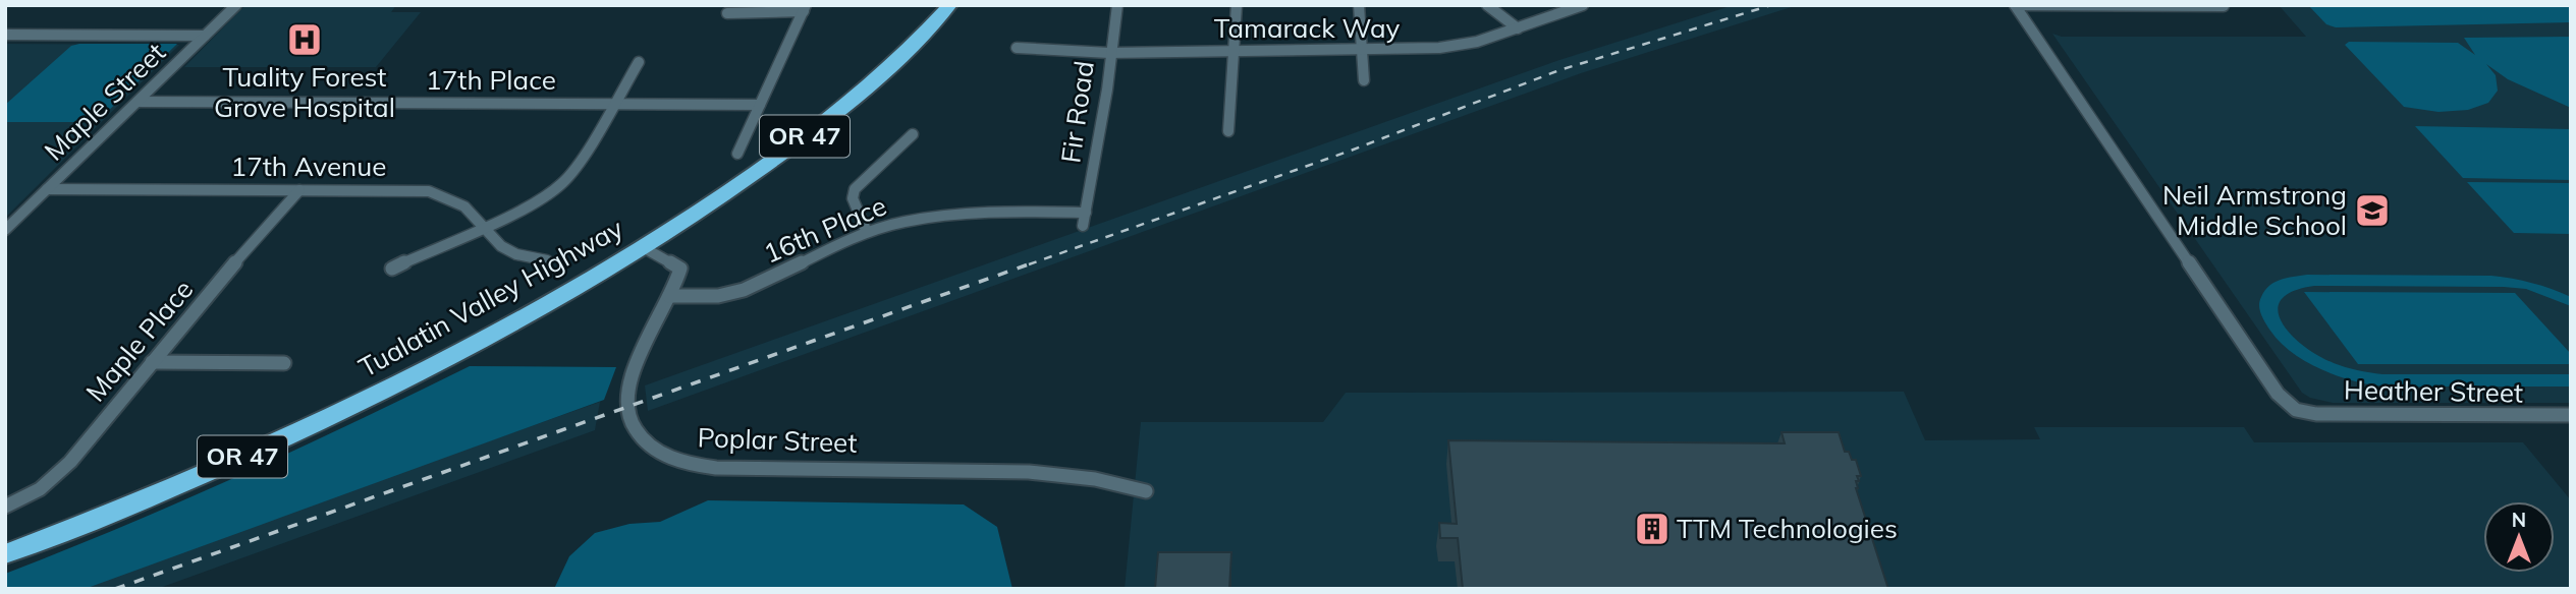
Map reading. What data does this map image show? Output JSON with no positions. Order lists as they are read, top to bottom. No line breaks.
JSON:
{"streets":{"highway":["OR 47","Tualatin Valley Highway"],"street":["Tamarack Way","17th Place","Maple Street","Fir Road","17th Avenue","16th Place","Maple Place","Heather Street","Poplar Street"]},"crossings":[["Tamarack Way","Fir Road"],["17th Place","Maple Street"],["Maple Street","17th Avenue"],["Fir Road","16th Place"],["17th Avenue","Maple Place"],["16th Place","Poplar Street"],["Tualatin Valley Highway","Poplar Street"]],"places":{"hospital":["Tuality Forest Grove Hospital"],"school or university":["Neil Armstrong Middle School"],"building":["TTM Technologies"]},"north":"top"}
